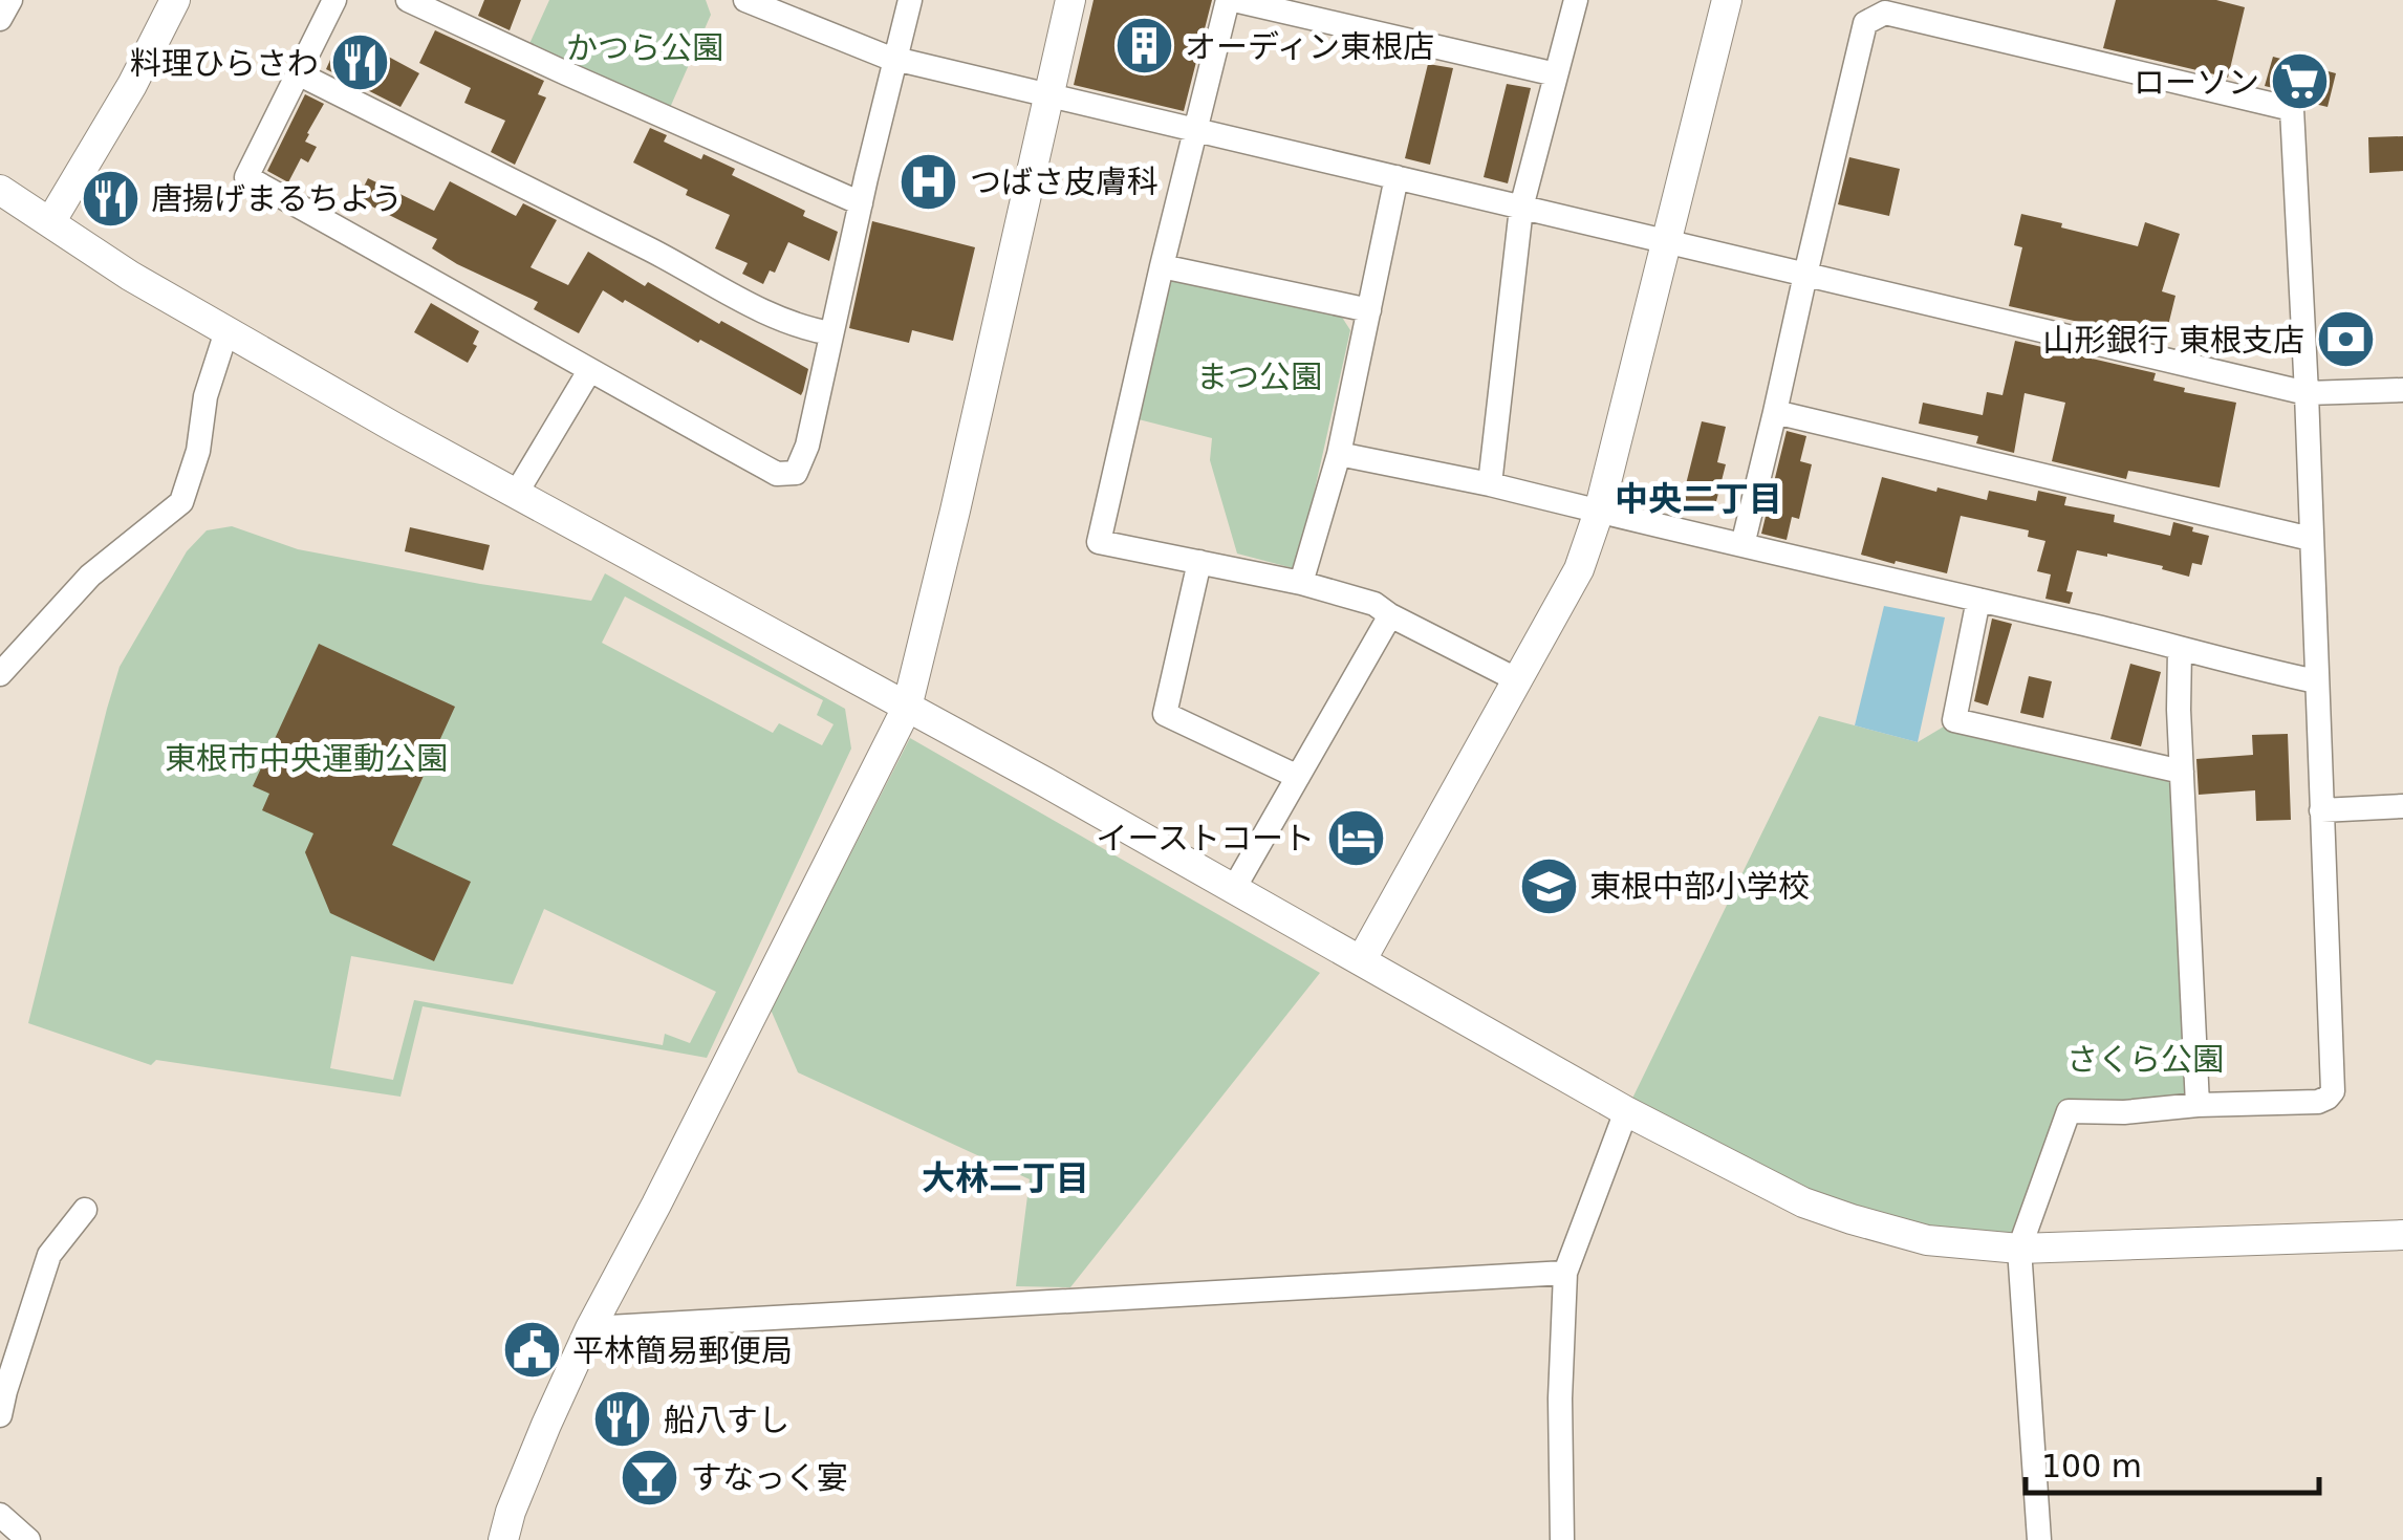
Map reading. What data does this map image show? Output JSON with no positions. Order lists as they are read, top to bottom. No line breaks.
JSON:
{"districts":["中央二丁目","大林二丁目"],"parks":["かつら公園","まつ公園","東根市中央運動公園","さくら公園"],"places":{"building":["オーディン東根店"],"restaurant":["料理ひらさわ","唐揚げまるちよう","船八すし"],"supermarket":["ローソン"],"hospital":["つばさ皮膚科"],"bank":["山形銀行 東根支店"],"hotel":["イーストコート"],"school or university":["東根中部小学校"],"public building":["平林簡易郵便局"],"bar":["すなっく宴"]},"scale_bar":"100 m"}
